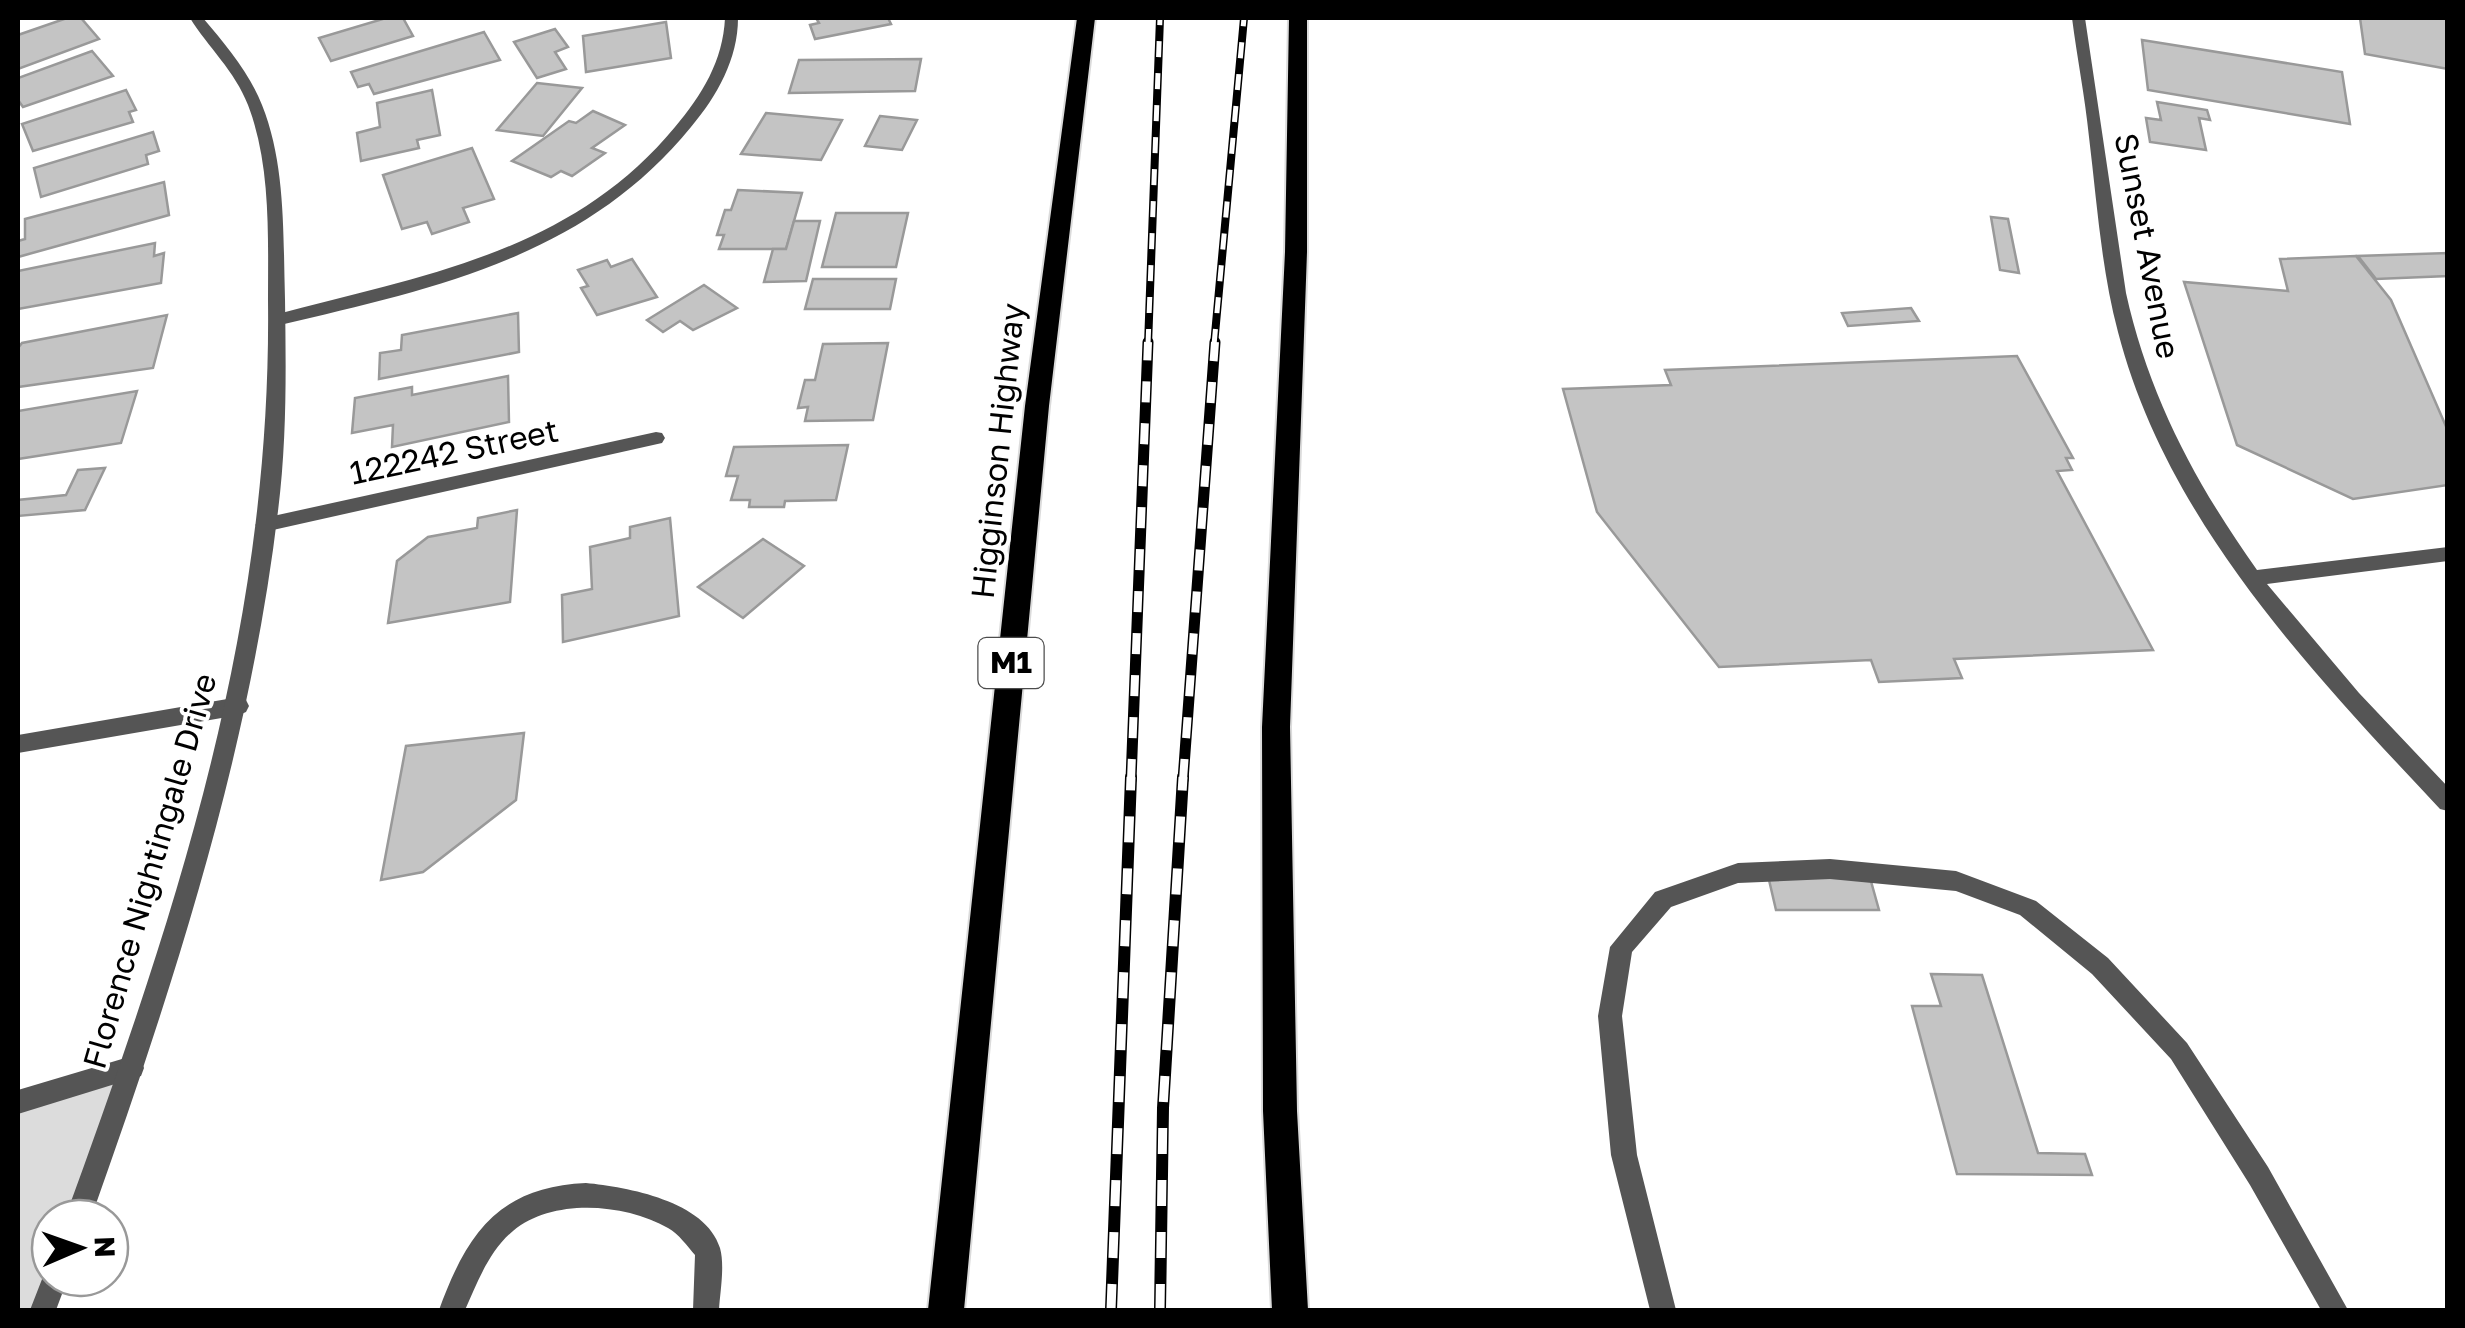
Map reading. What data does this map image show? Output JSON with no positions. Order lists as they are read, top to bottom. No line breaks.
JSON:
{"streets":{"highway":["Higginson Highway","M1"],"street":["Sunset Avenue","122242 Street","Florence Nightingale Drive"]},"crossings":[["122242 Street","Florence Nightingale Drive"]],"north":"right"}
